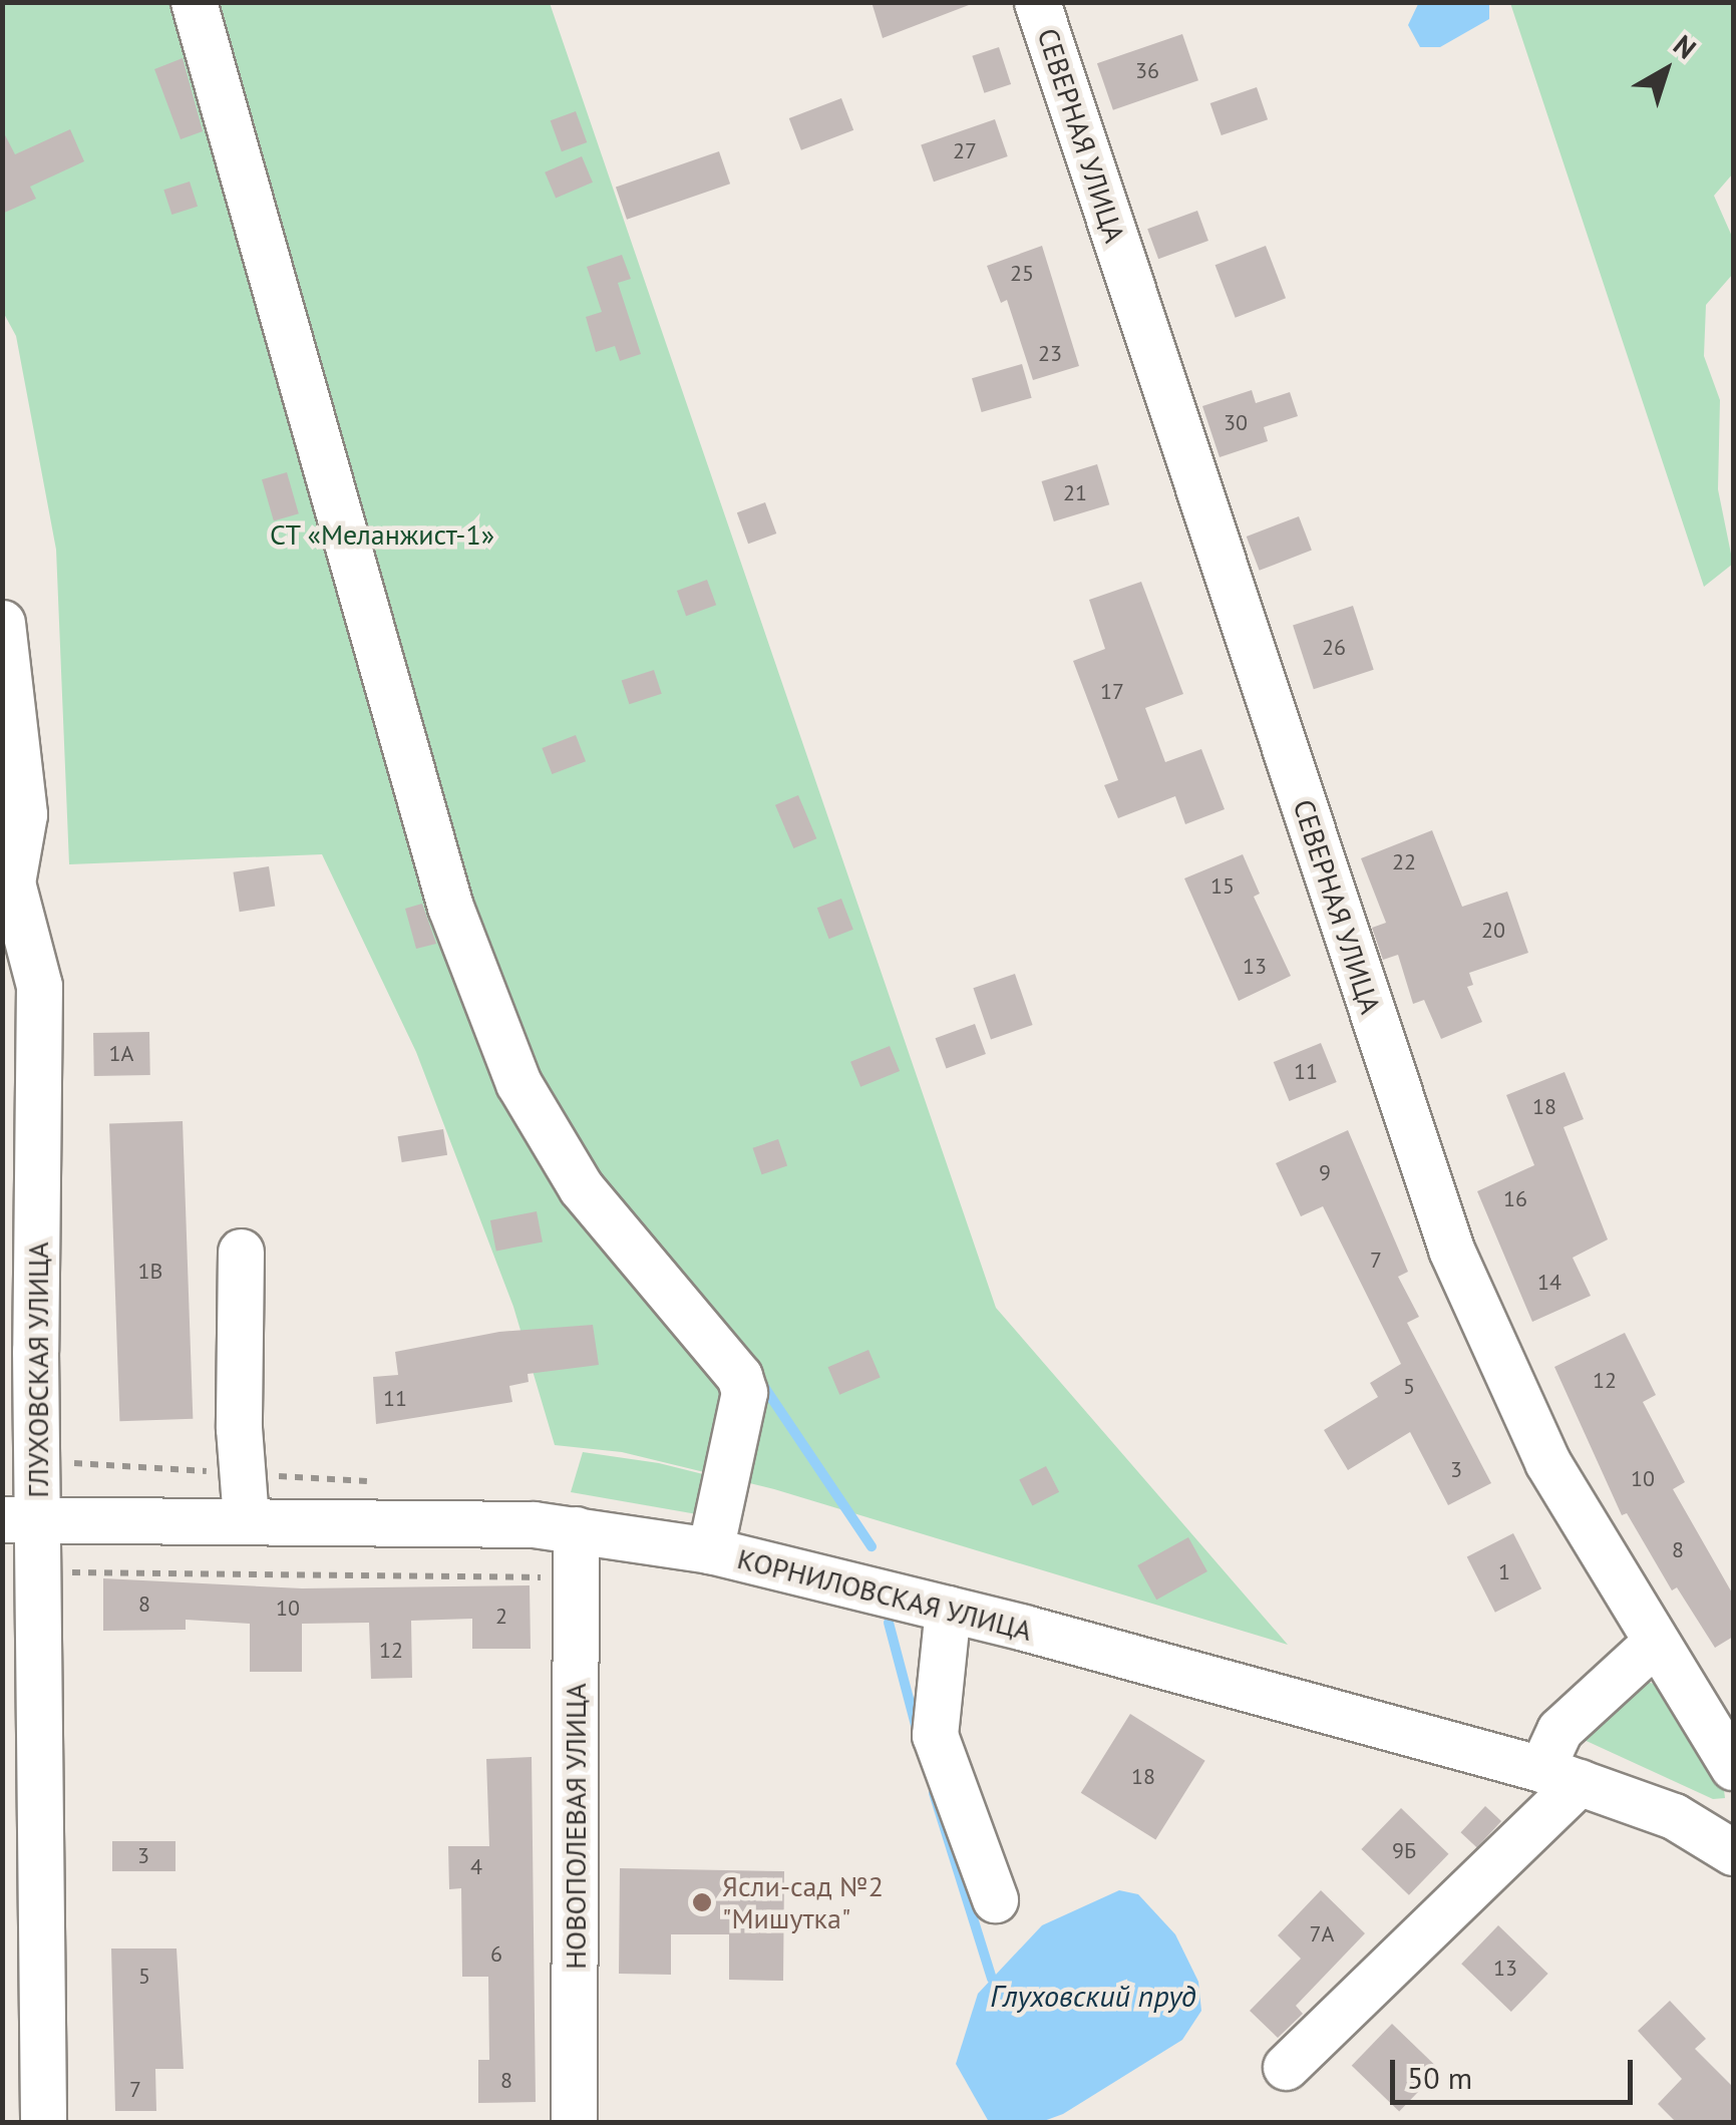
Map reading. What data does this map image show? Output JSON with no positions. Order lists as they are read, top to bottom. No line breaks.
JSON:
{"streets":{"street":["СЕВЕРНАЯ УЛИЦА","ГЛУХОВСКАЯ УЛИЦА","КОРНИЛОВСКАЯ УЛИЦА","НОВОПОЛЕВАЯ УЛИЦА"]},"crossings":[["ГЛУХОВСКАЯ УЛИЦА","КОРНИЛОВСКАЯ УЛИЦА"],["КОРНИЛОВСКАЯ УЛИЦА","НОВОПОЛЕВАЯ УЛИЦА"]],"water":["Глуховский пруд"],"parks":["СТ «Меланжист-1»"],"places":["Ясли-сад №2 \"Мишутка\""],"house_numbers":["36","27","25","23","30","21","26","17","22","15","20","13","1А","11","18","9","16","7","1В","14","12","5","11","3","10","8","1","8","10","2","12","18","9Б","3","4","7А","6","13","5","8","7"],"scale_bar":"50 m","north":"top right"}
